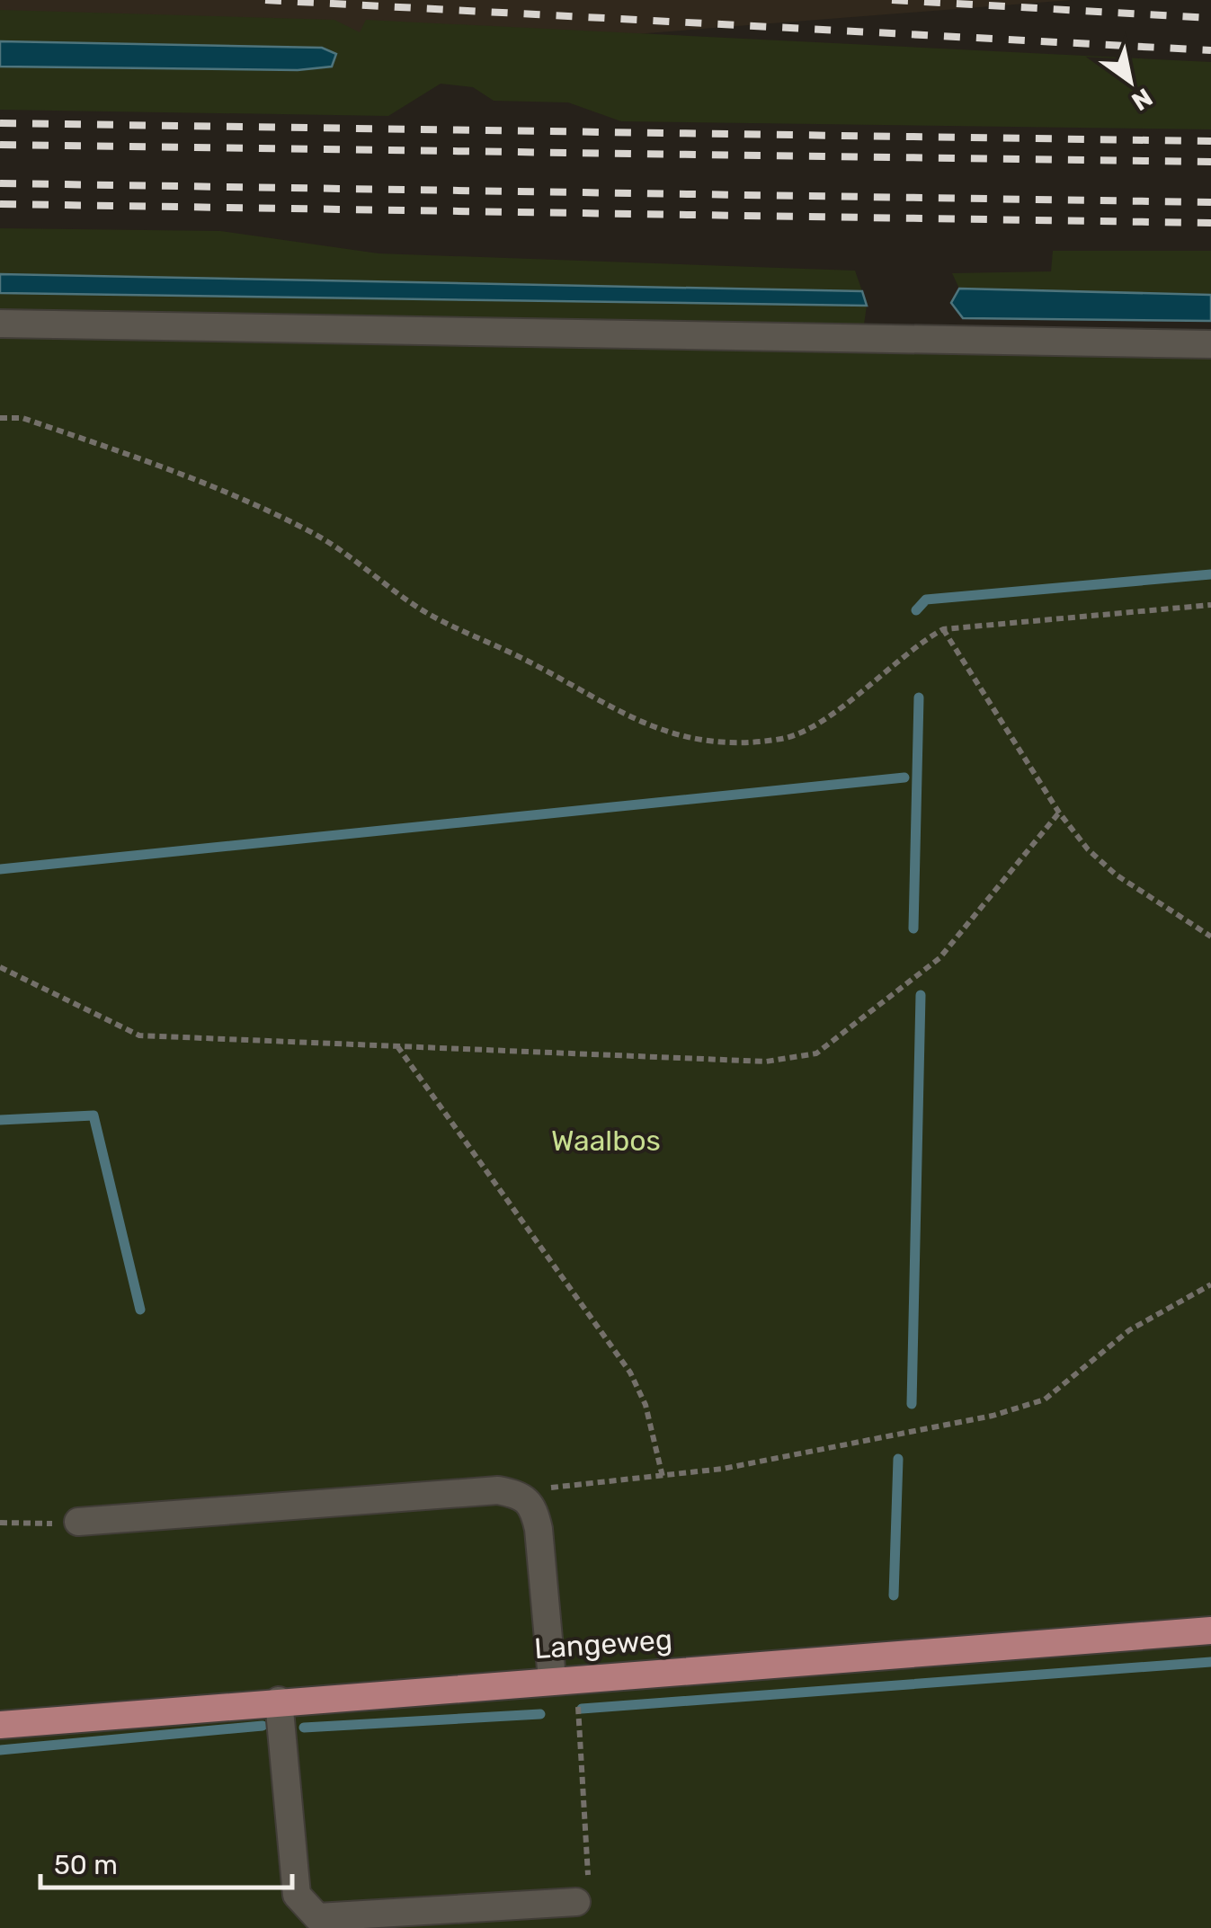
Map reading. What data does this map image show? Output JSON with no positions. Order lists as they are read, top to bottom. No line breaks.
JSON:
{"streets":{"main road":["Langeweg"]},"parks":["Waalbos"],"scale_bar":"50 m","north":"bottom right"}
